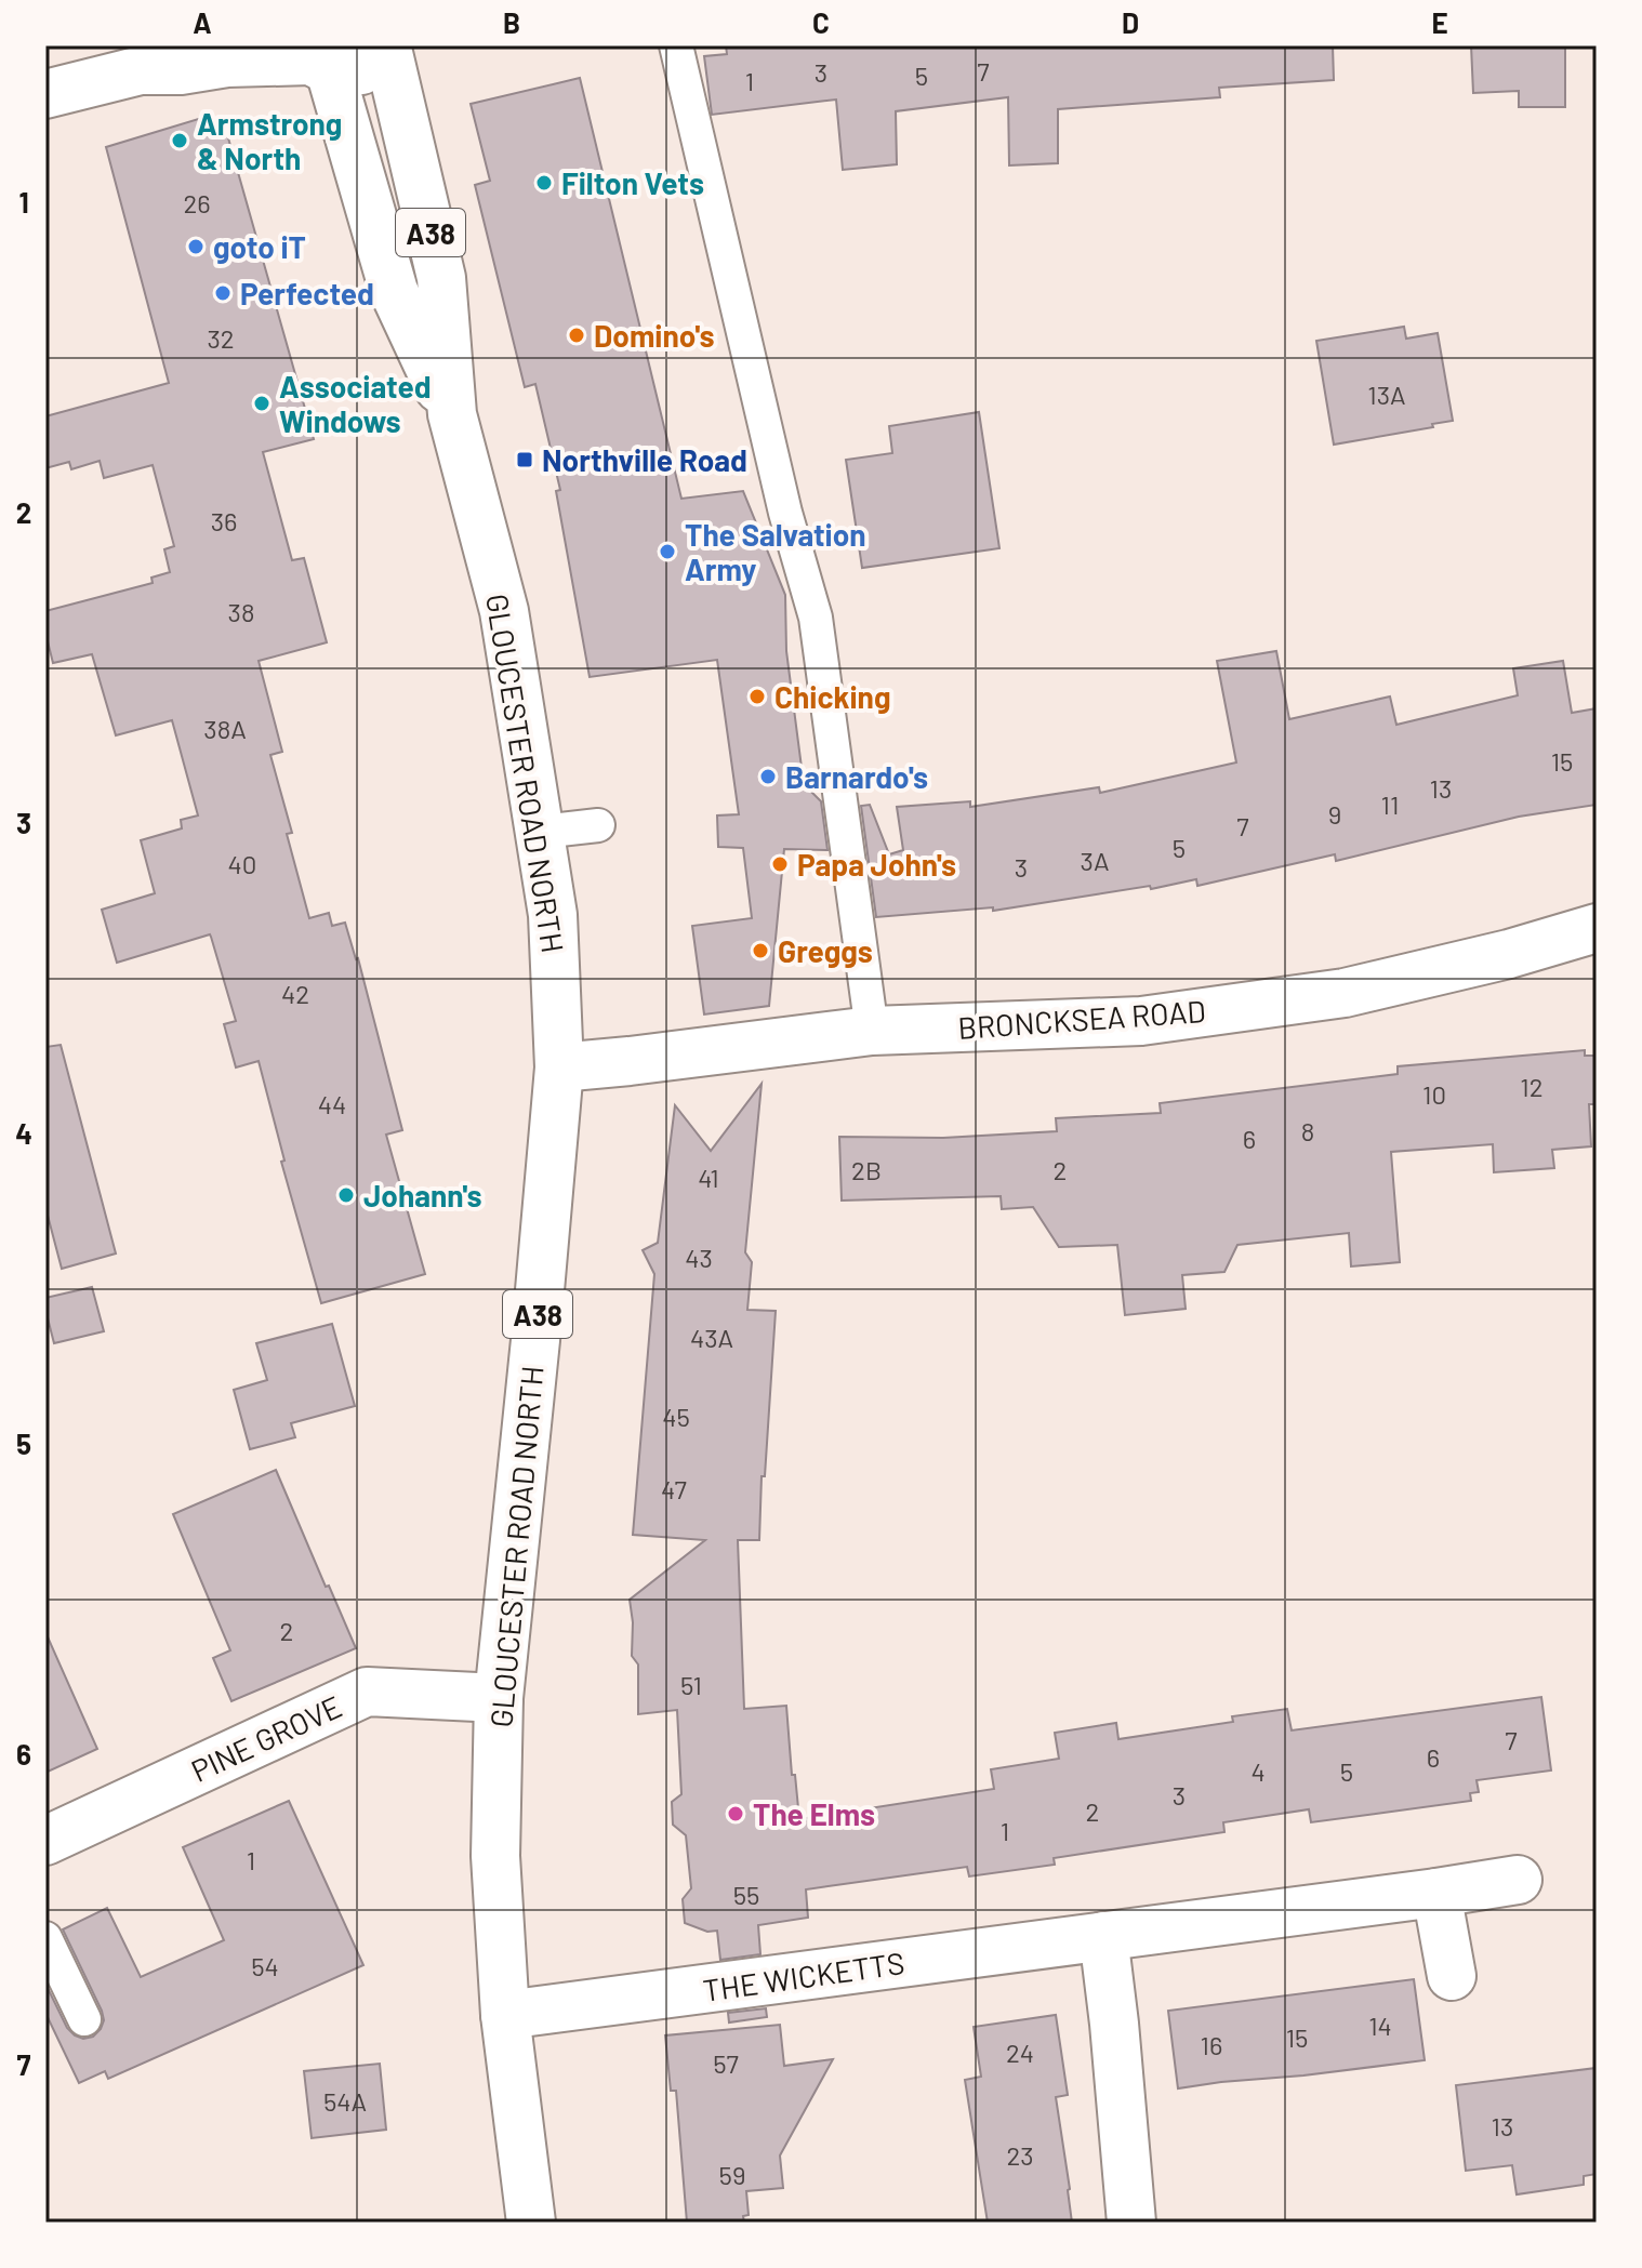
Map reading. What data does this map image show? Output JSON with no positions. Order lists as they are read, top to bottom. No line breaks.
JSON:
{"streets":{"street":["A38","GLOUCESTER ROAD NORTH","BRONCKSEA ROAD","PINE GROVE","THE WICKETTS"]},"crossings":[["A38","GLOUCESTER ROAD NORTH"],["GLOUCESTER ROAD NORTH","BRONCKSEA ROAD"],["GLOUCESTER ROAD NORTH","PINE GROVE"],["GLOUCESTER ROAD NORTH","THE WICKETTS"]],"places":{"other":["Armstrong & North","Filton Vets","goto iT","Perfected","Domino's","Associated Windows","The Salvation Army","Chicking","Barnardo's","Papa John's","Greggs","Johann's","The Elms"],"transit":["Northville Road"]},"house_numbers":["7","3","5","1","26","32","13A","36","38","38A","15","13","11","9","7","5","3A","40","3","42","12","10","44","8","6","2B","2","41","43","43A","45","47","2","51","7","6","4","5","3","2","1","1","55","54","14","15","16","24","57","54A","13","23","59"],"grid":{"columns":["A","B","C","D","E"],"rows":["1","2","3","4","5","6","7"]}}
